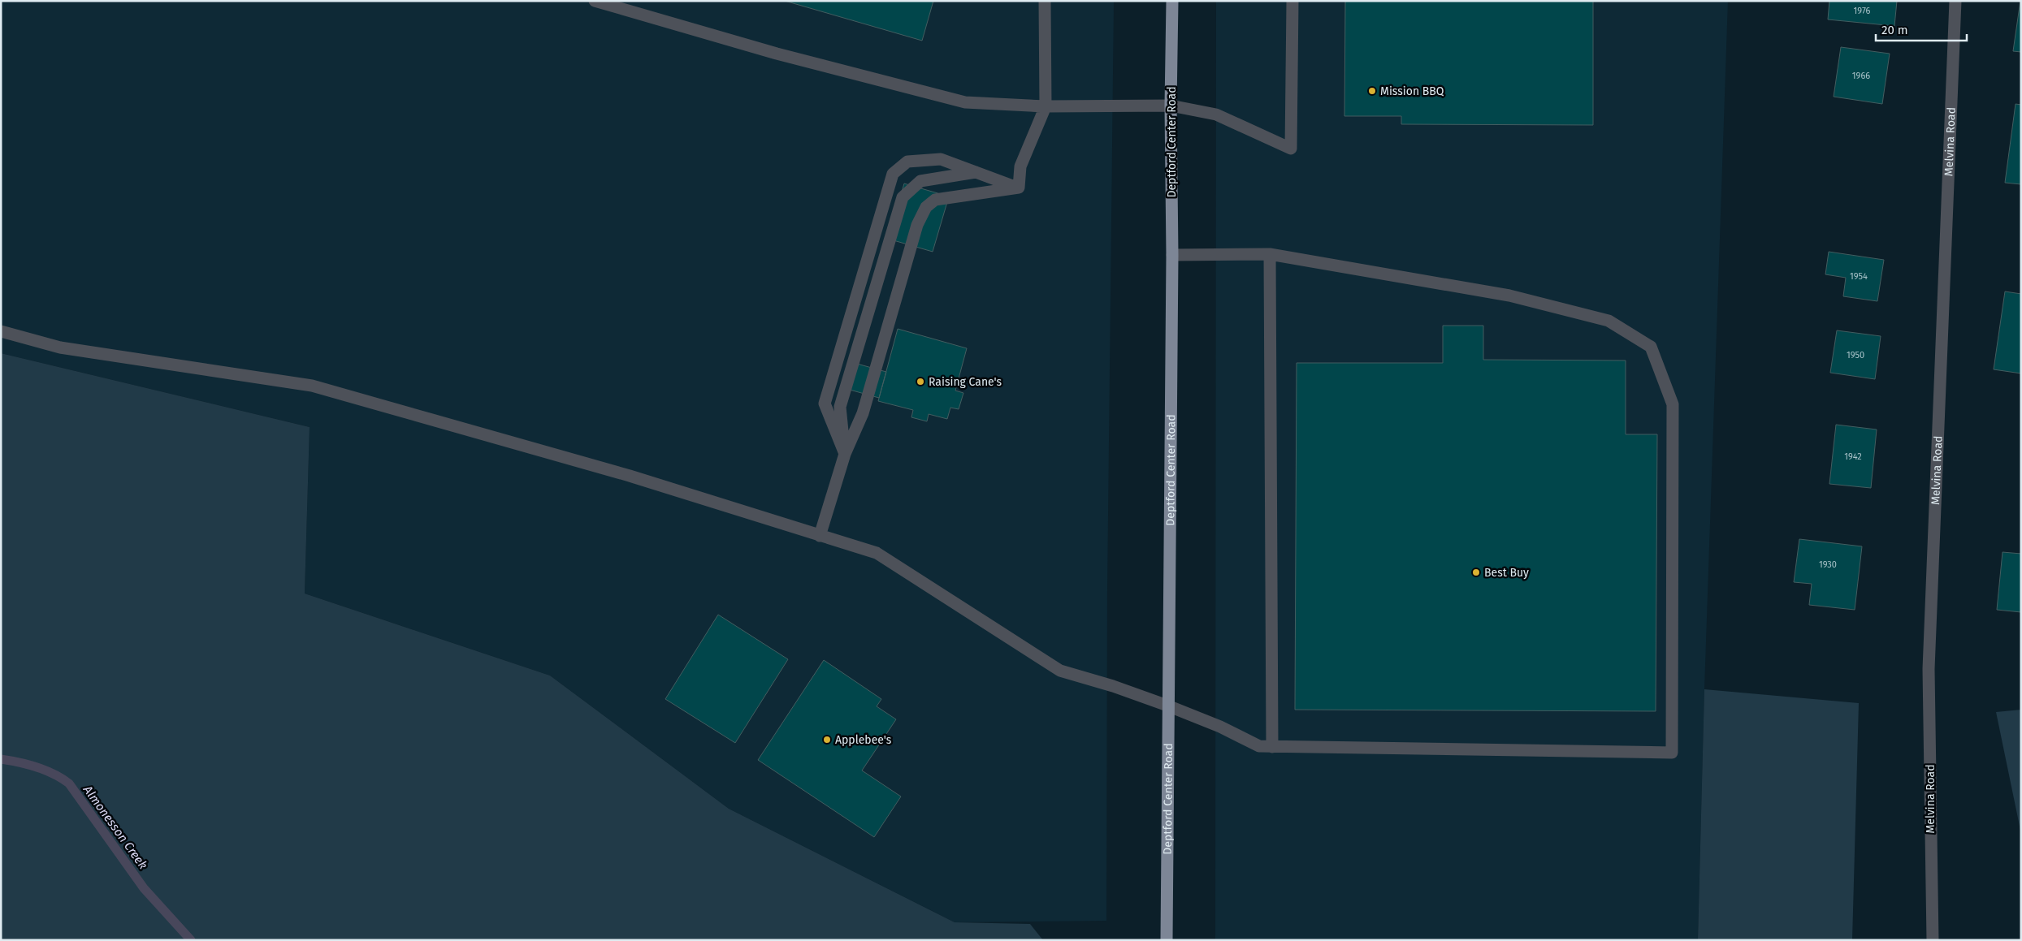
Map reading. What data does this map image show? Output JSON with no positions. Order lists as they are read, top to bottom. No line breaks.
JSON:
{"streets":{"main road":["Deptford Center Road"],"street":["Melvina Road"]},"water":["Almonesson Creek"],"places":["Mission BBQ","Raising Cane's","Best Buy","Applebee's"],"house_numbers":["1976","1966","1954","1950","1942","1930"],"scale_bar":"20 m"}
